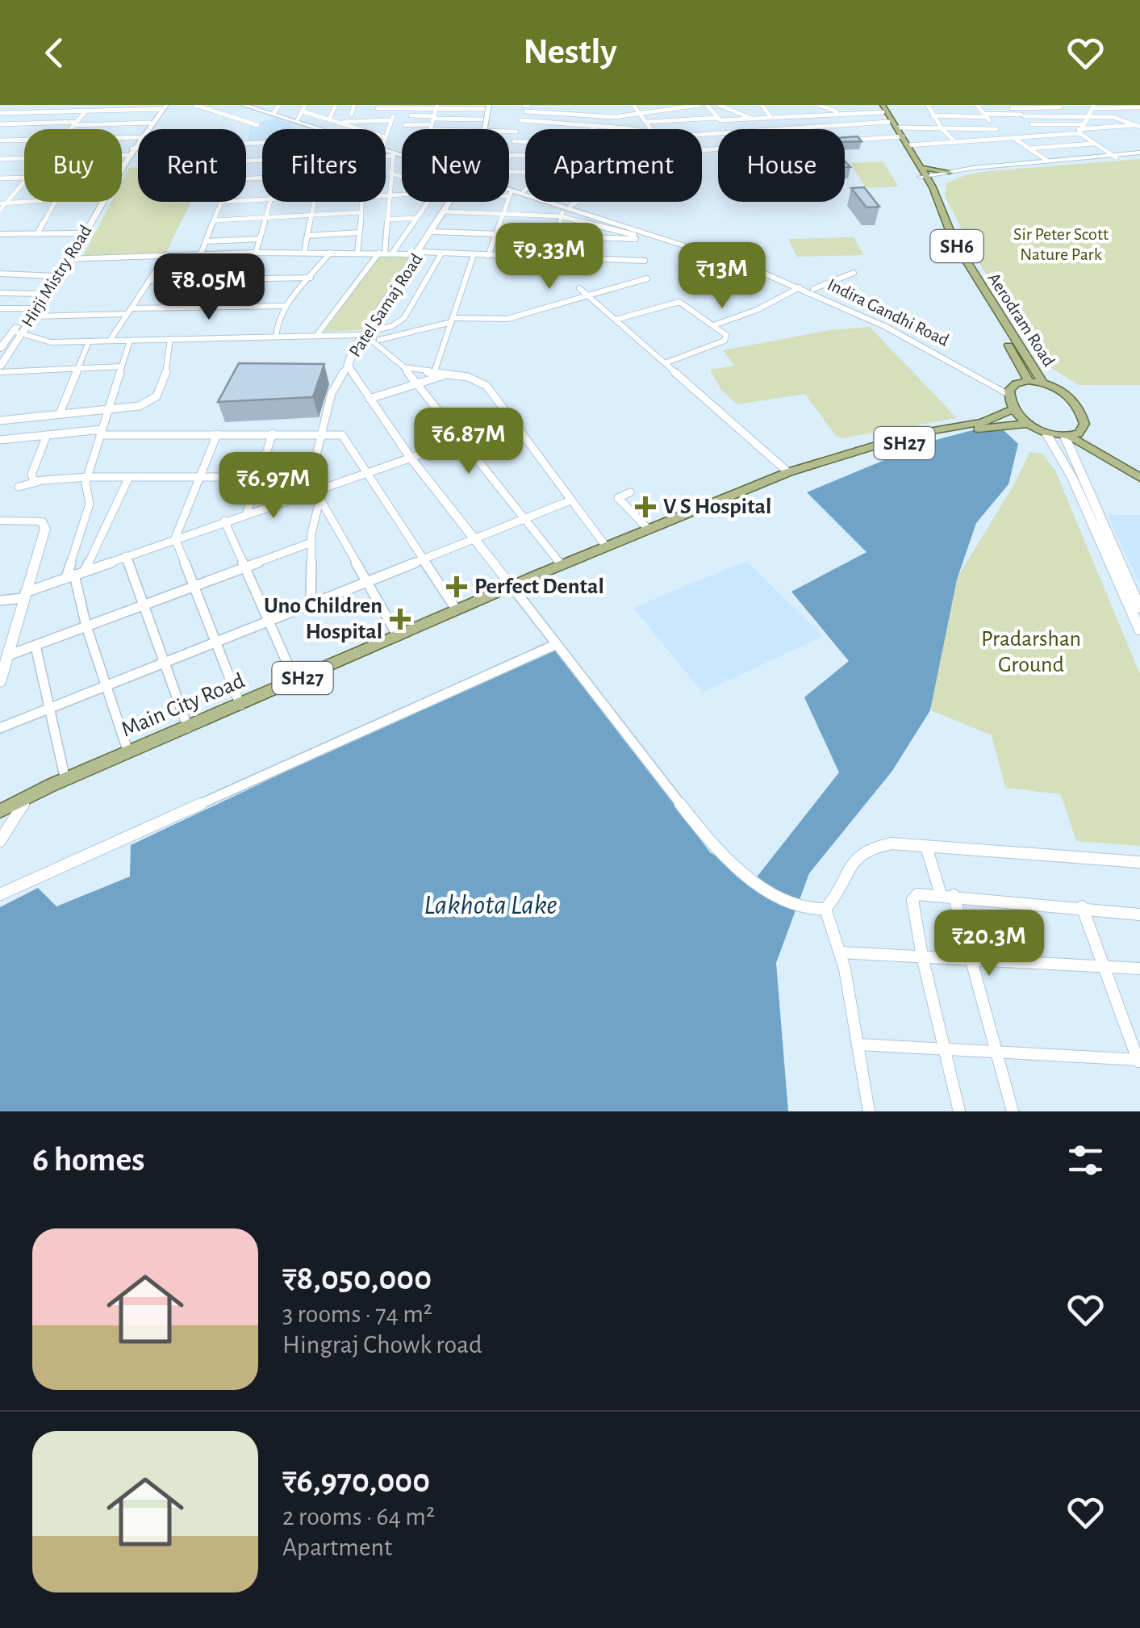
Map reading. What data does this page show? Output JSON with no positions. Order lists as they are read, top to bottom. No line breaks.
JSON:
{"streets":{"main road":["SH6","Hirji Mistry Road","Patel Samaj Road","Indira Gandhi Road","Aerodram Road","SH27","Main City Road"]},"crossings":[["SH6","Aerodram Road"],["Patel Samaj Road","Main City Road"],["SH27","Main City Road"]],"water":["Lakhota Lake"],"parks":["Sir Peter Scott Nature Park","Pradarshan Ground"],"places":{"health":["V S Hospital","Perfect Dental","Uno Children Hospital"]},"page":{"header":"Nestly","chip":["Buy","Rent","Filters","New","Apartment","House"],"price":["₹9.33M","₹13M","₹8.05M","₹6.87M","₹6.97M","₹20.3M"],"heading":"6 homes","list":[{"name":"₹8,050,000","note":"3 rooms · 74 m² · Hingraj Chowk road"},{"name":"₹6,970,000","note":"2 rooms · 64 m² · Apartment"}]}}
